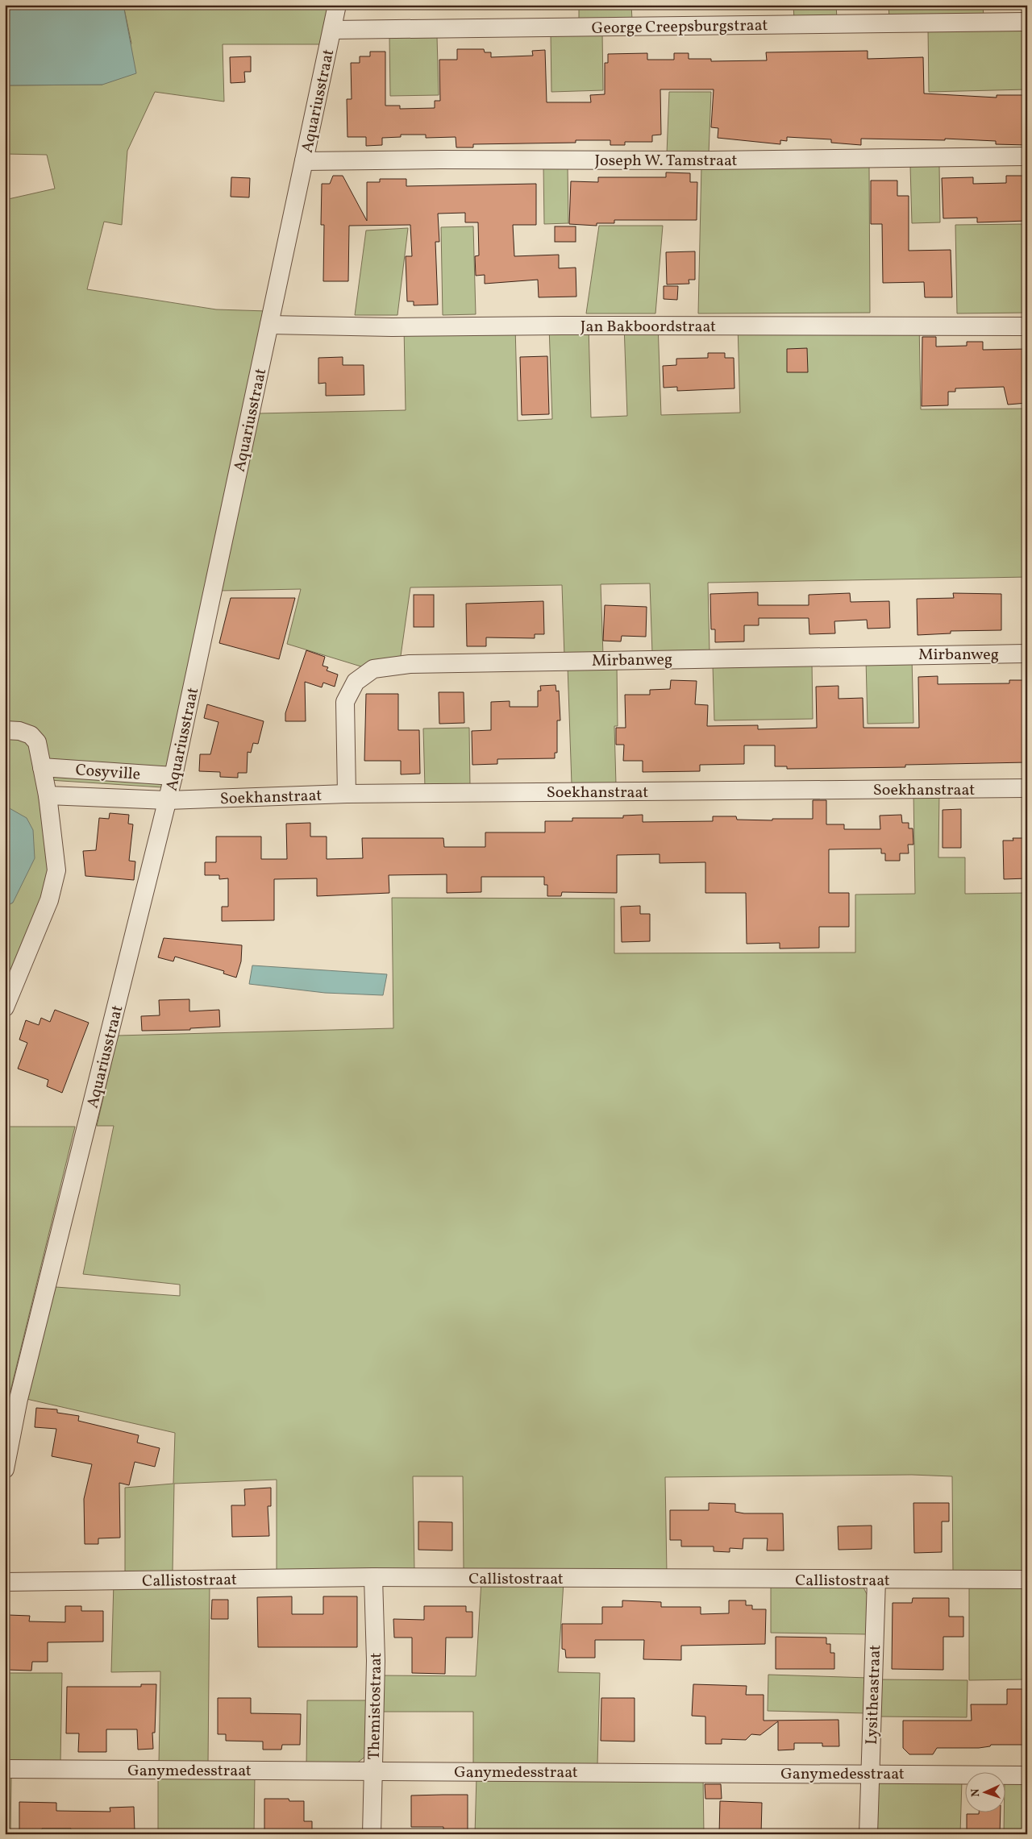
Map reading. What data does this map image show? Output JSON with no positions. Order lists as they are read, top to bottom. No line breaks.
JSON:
{"streets":{"street":["George Creepsburgstraat","Aquariusstraat","Joseph W. Tamstraat","Jan Bakboordstraat","Mirbanweg","Cosyville","Soekhanstraat","Callistostraat","Lysitheastraat","Themistostraat","Ganymedesstraat"]},"crossings":[["George Creepsburgstraat","Aquariusstraat"],["Aquariusstraat","Joseph W. Tamstraat"],["Aquariusstraat","Jan Bakboordstraat"],["Aquariusstraat","Cosyville"],["Aquariusstraat","Soekhanstraat"],["Mirbanweg","Soekhanstraat"],["Cosyville","Soekhanstraat"],["Callistostraat","Lysitheastraat"],["Callistostraat","Themistostraat"],["Lysitheastraat","Ganymedesstraat"],["Themistostraat","Ganymedesstraat"]],"north":"left"}
